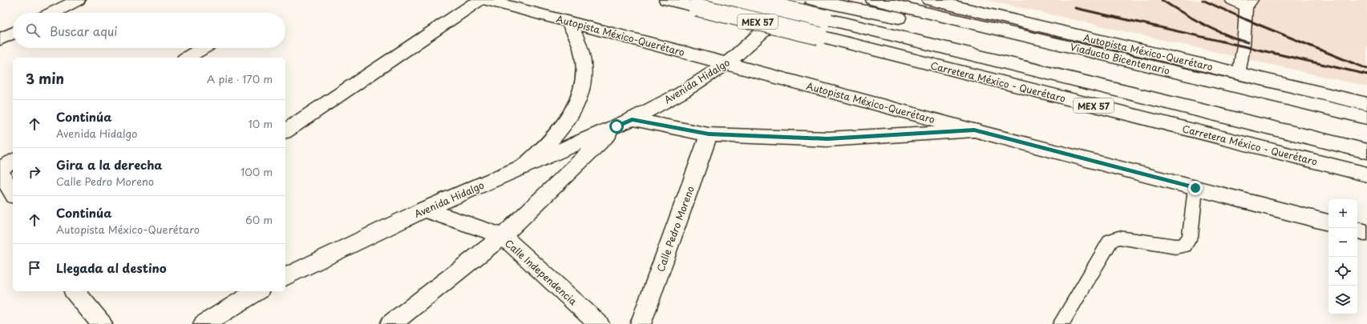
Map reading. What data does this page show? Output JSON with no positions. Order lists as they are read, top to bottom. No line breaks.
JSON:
{"streets":{"main road":["MEX 57","Autopista México-Querétaro","Viaducto Bicentenario","Avenida Hidalgo","Carretera México - Querétaro","Calle Pedro Moreno","Calle Independencia"]},"crossings":[["Autopista México-Querétaro","Avenida Hidalgo"],["Avenida Hidalgo","Calle Independencia"]],"page":{"search":"Buscar aquí","heading":["3 min","A pie · 170 m"],"list":[["Continúa","Avenida Hidalgo","10 m"],["Gira a la derecha","Calle Pedro Moreno","100 m"],["Continúa","Autopista México-Querétaro","60 m"],"Llegada al destino"],"map_buttons":["+","−"]}}
